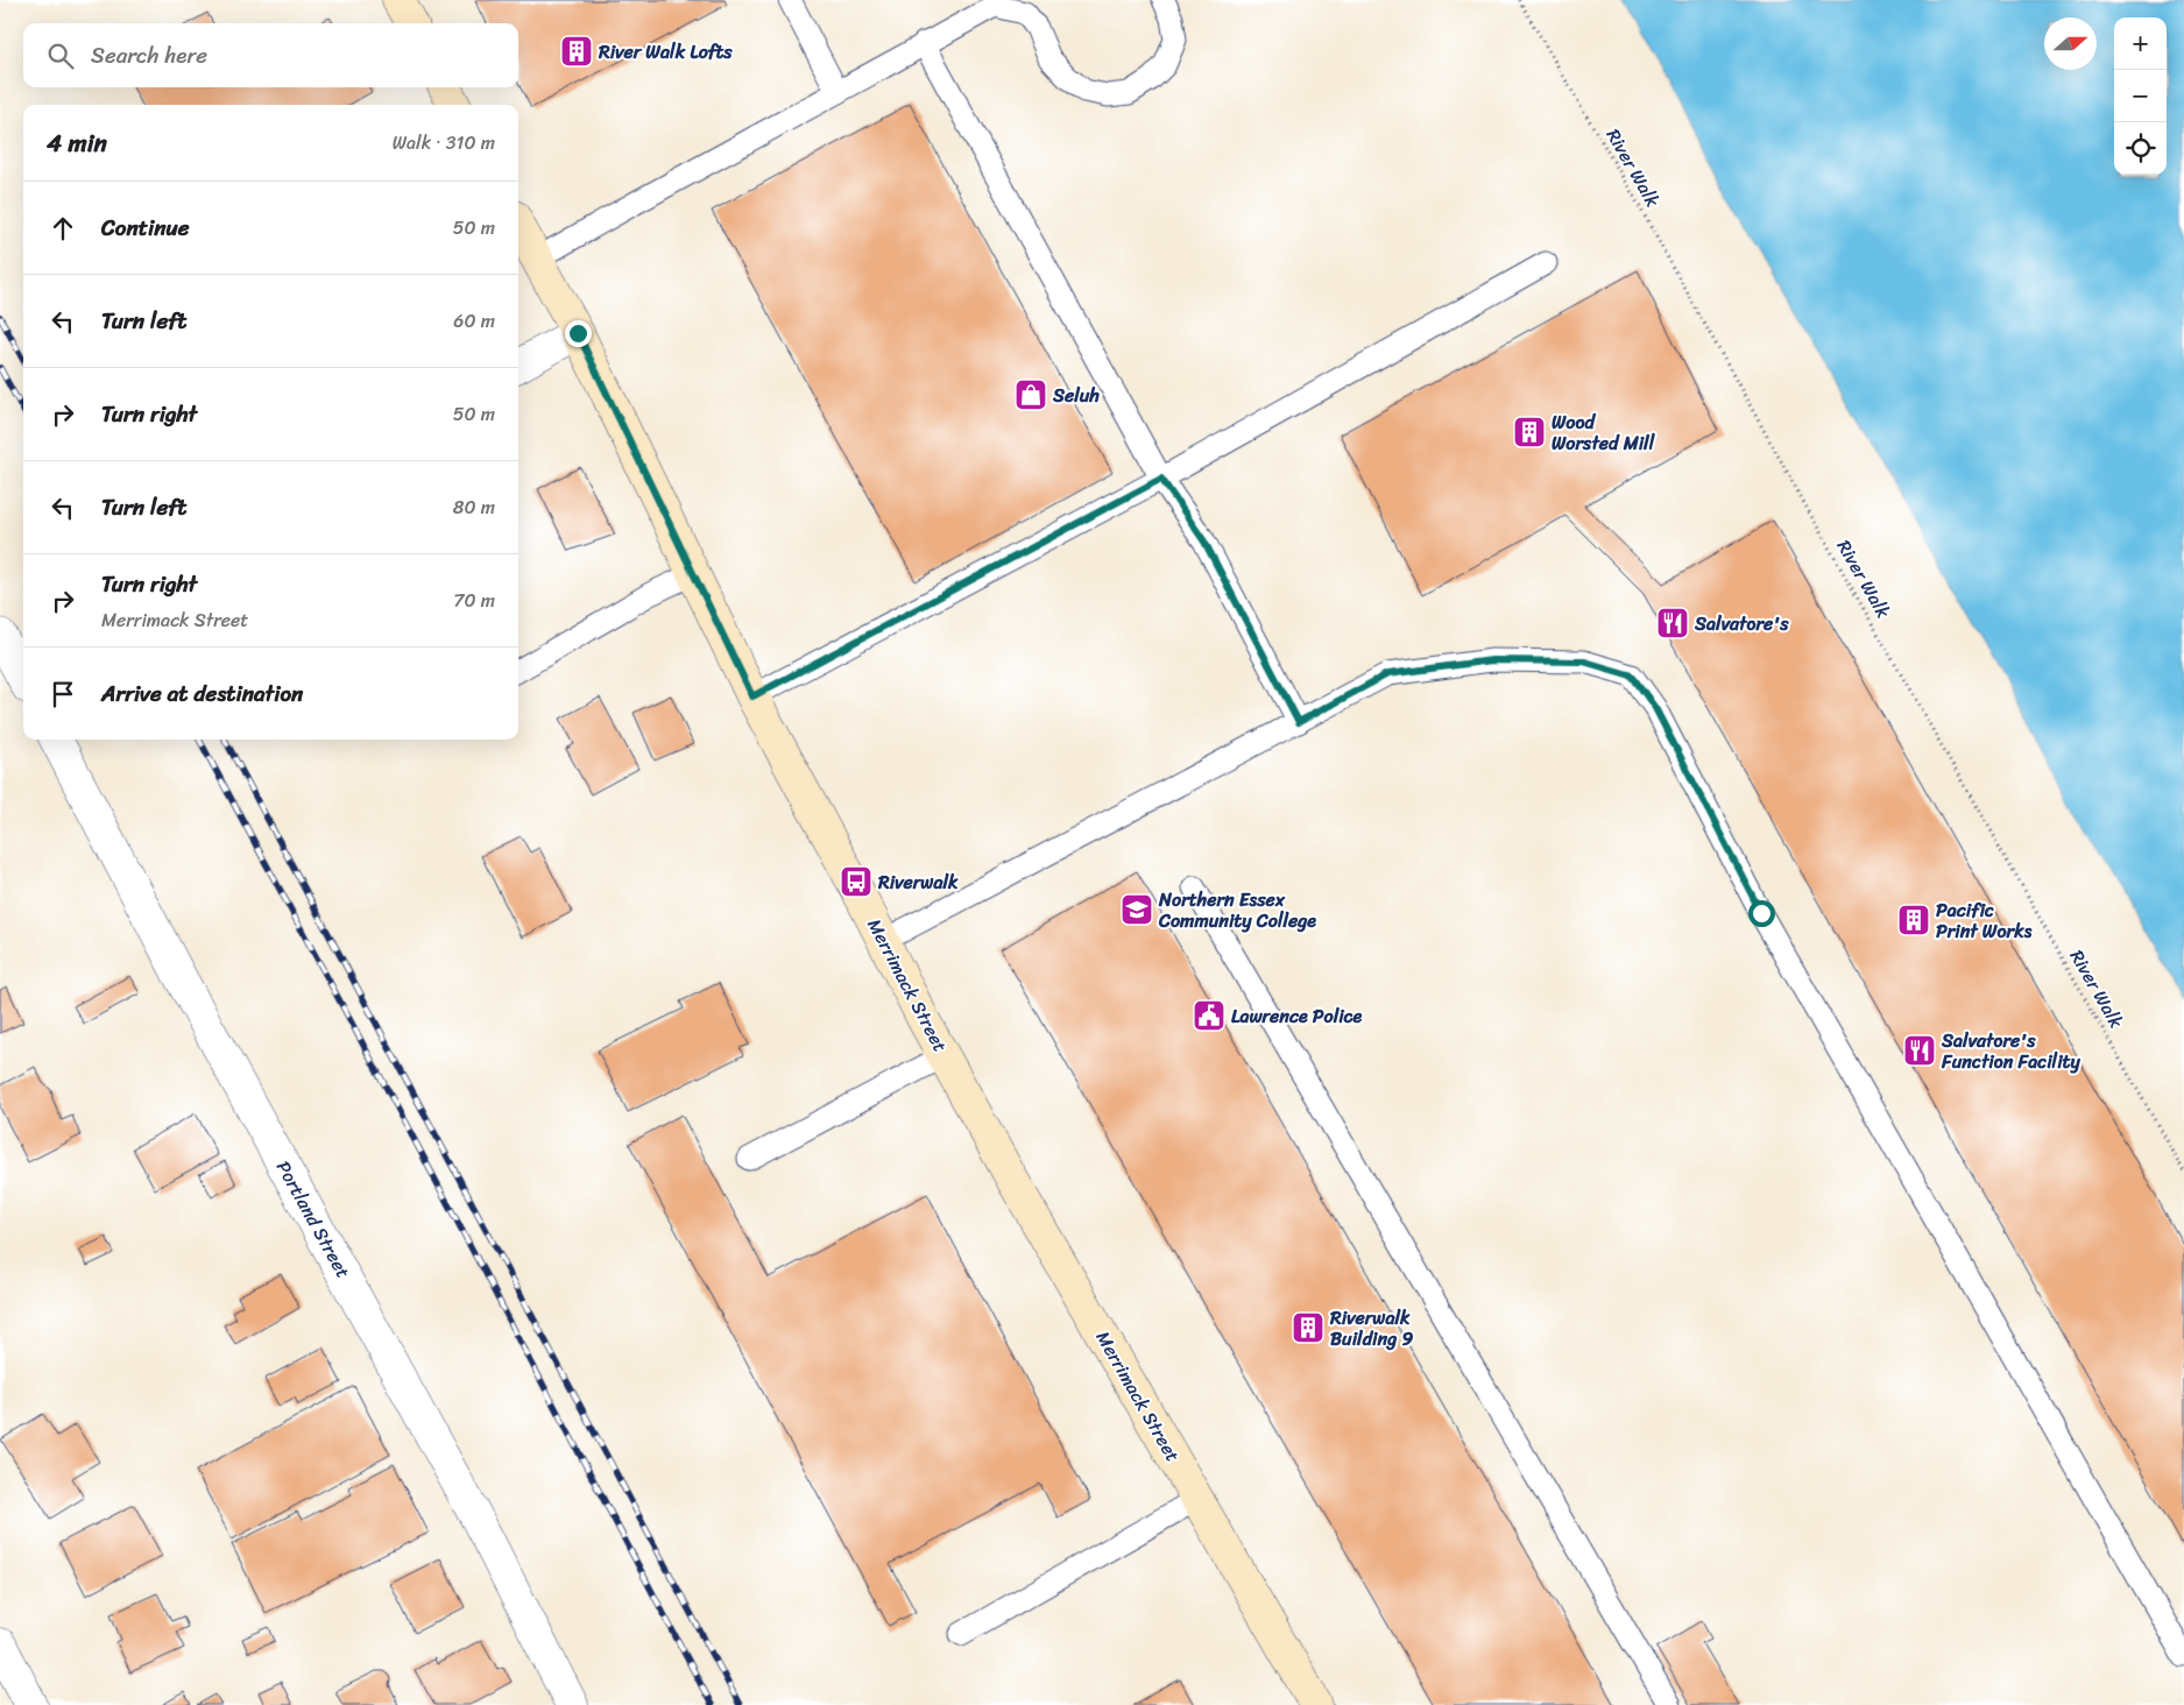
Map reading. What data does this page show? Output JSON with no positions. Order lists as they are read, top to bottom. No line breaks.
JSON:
{"streets":{"main road":["Merrimack Street"],"street":["Portland Street"],"path":["River Walk"]},"places":{"building":["River Walk Lofts","Wood Worsted Mill","Pacific Print Works","Riverwalk Building 9"],"shop":["Seluh"],"restaurant":["Salvatore's","Salvatore's Function Facility"],"bus stop":["Riverwalk"],"school or university":["Northern Essex Community College"],"public building":["Lawrence Police"]},"north":"right","page":{"map_buttons":["+","−"],"search":"Search here","heading":["4 min","Walk · 310 m"],"list":[["Continue","50 m"],["Turn left","60 m"],["Turn right","50 m"],["Turn left","80 m"],["Turn right","Merrimack Street","70 m"],"Arrive at destination"]}}
